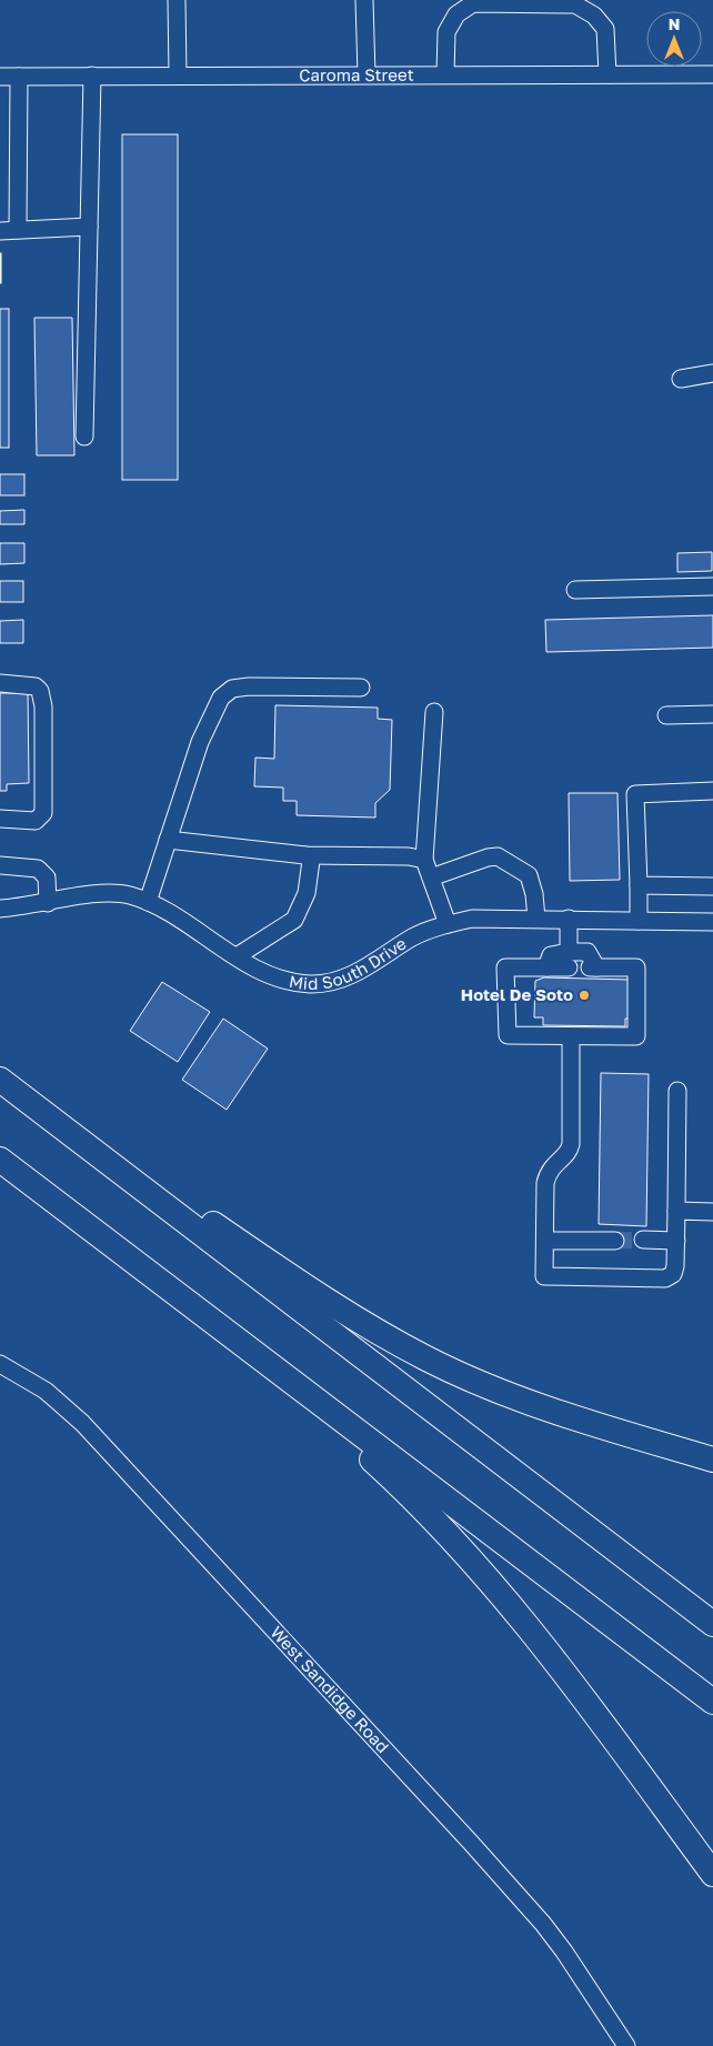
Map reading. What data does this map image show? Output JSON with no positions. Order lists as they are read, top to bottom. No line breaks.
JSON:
{"streets":{"street":["Caroma Street","Mid South Drive","West Sandidge Road"]},"places":["Hotel De Soto"],"north":"top"}
